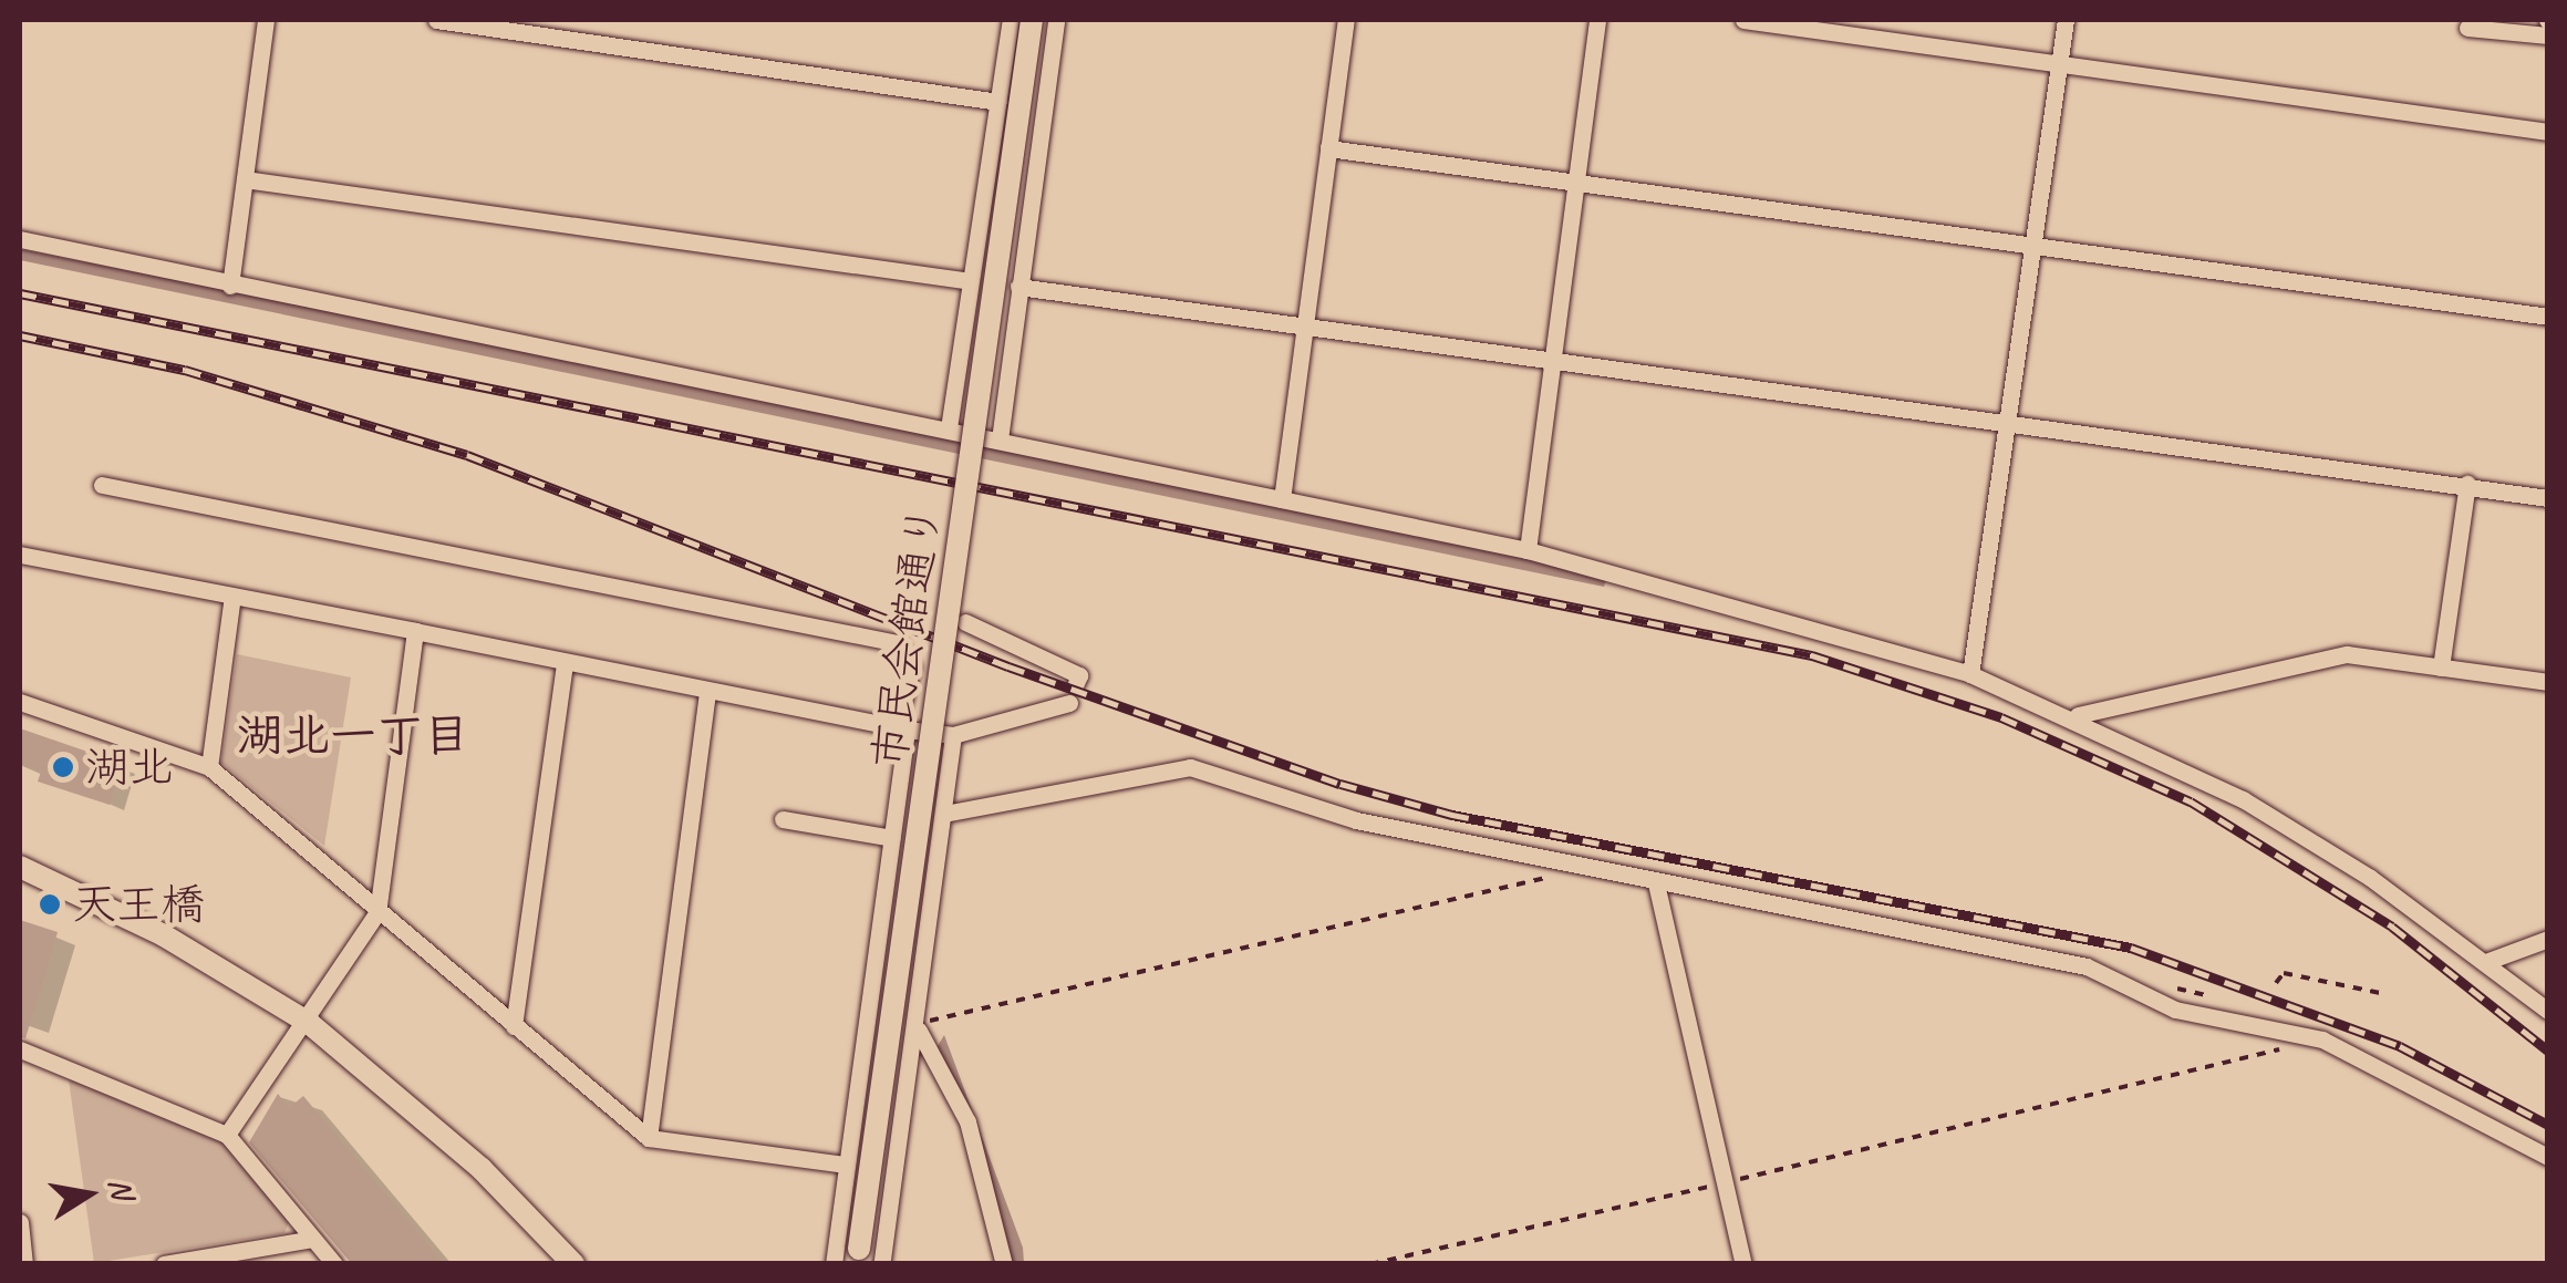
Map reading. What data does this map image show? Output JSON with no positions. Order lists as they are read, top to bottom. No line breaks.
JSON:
{"streets":{"street":["市民会館通り"]},"districts":["湖北一丁目"],"places":["湖北","天王橋"],"north":"right"}
